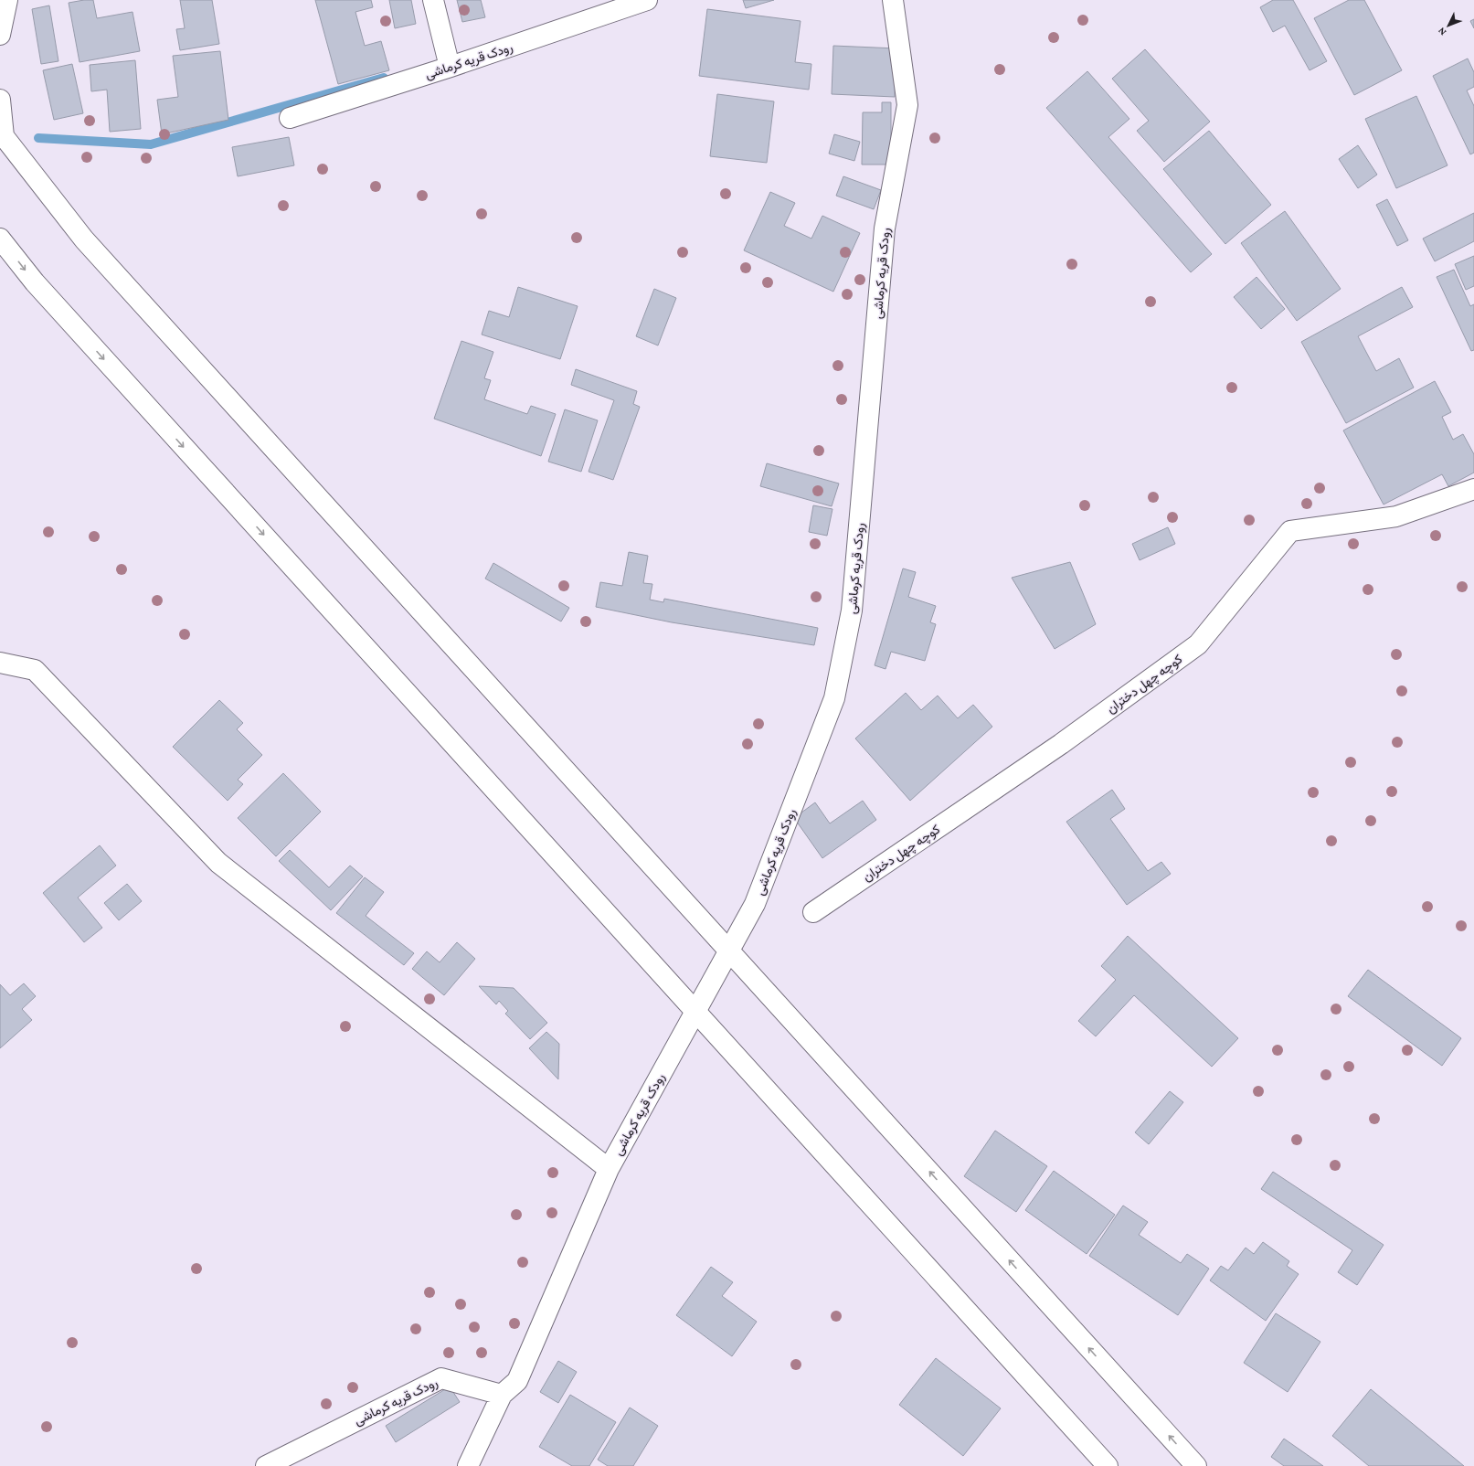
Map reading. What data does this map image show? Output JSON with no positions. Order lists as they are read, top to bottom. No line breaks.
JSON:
{"streets":{"street":["رودک قریه کرماشی","کوچه چهل دختران"]},"north":"bottom left"}
